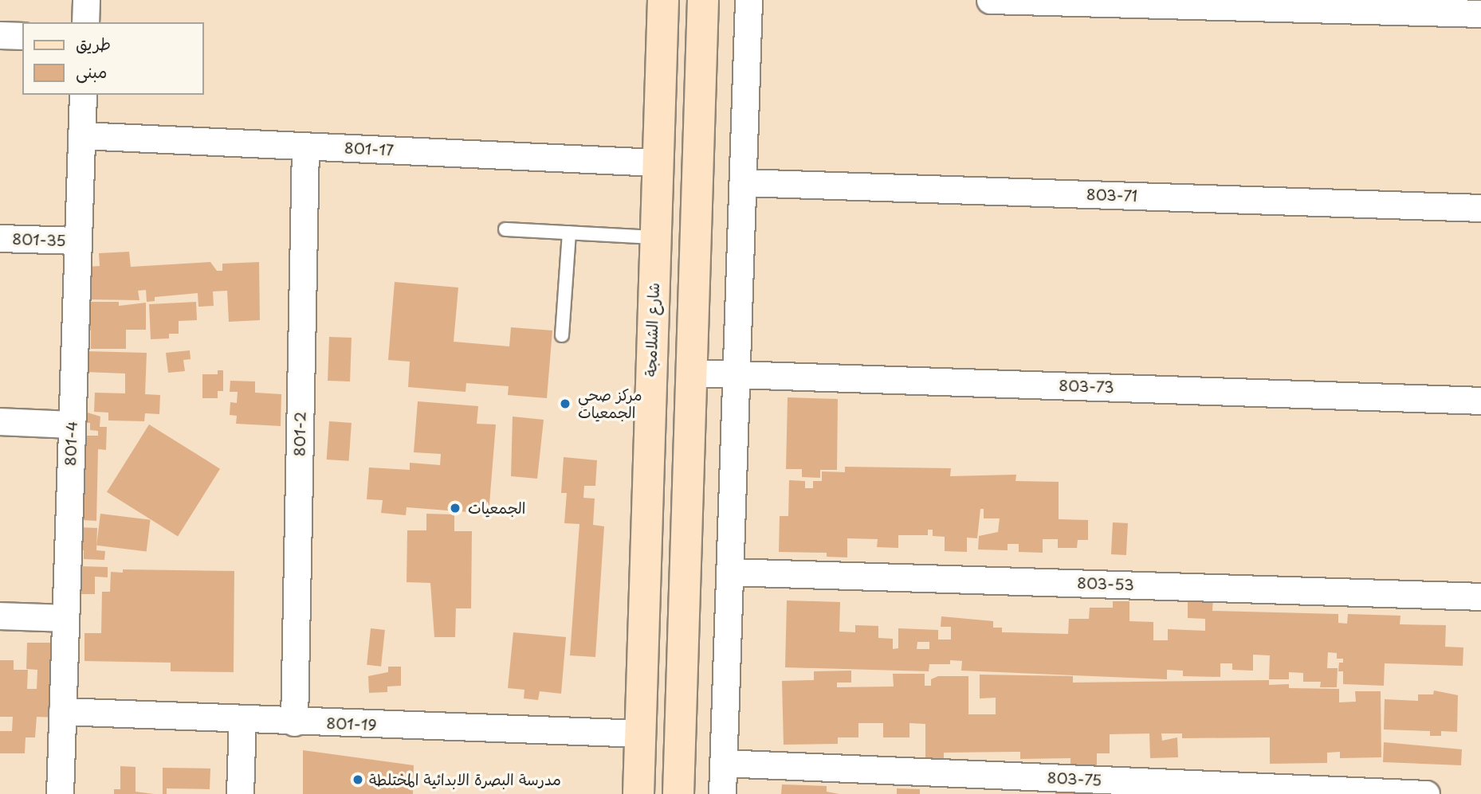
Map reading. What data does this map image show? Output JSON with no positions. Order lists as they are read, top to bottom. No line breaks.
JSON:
{"streets":{"street":["801-17","803-71","801-35","شارع الشلامجة","803-73","801-2","801-4","803-53","801-19","803-75"]},"crossings":[["801-17","شارع الشلامجة"],["801-17","801-2"],["801-17","801-4"],["801-35","801-4"],["شارع الشلامجة","801-19"],["801-2","801-19"],["801-4","801-19"]],"places":["مركز صحي الجمعيات","الجمعيات","مدرسة البصرة الابدائية المختلطة"],"legend":["طريق","مبنى"]}
